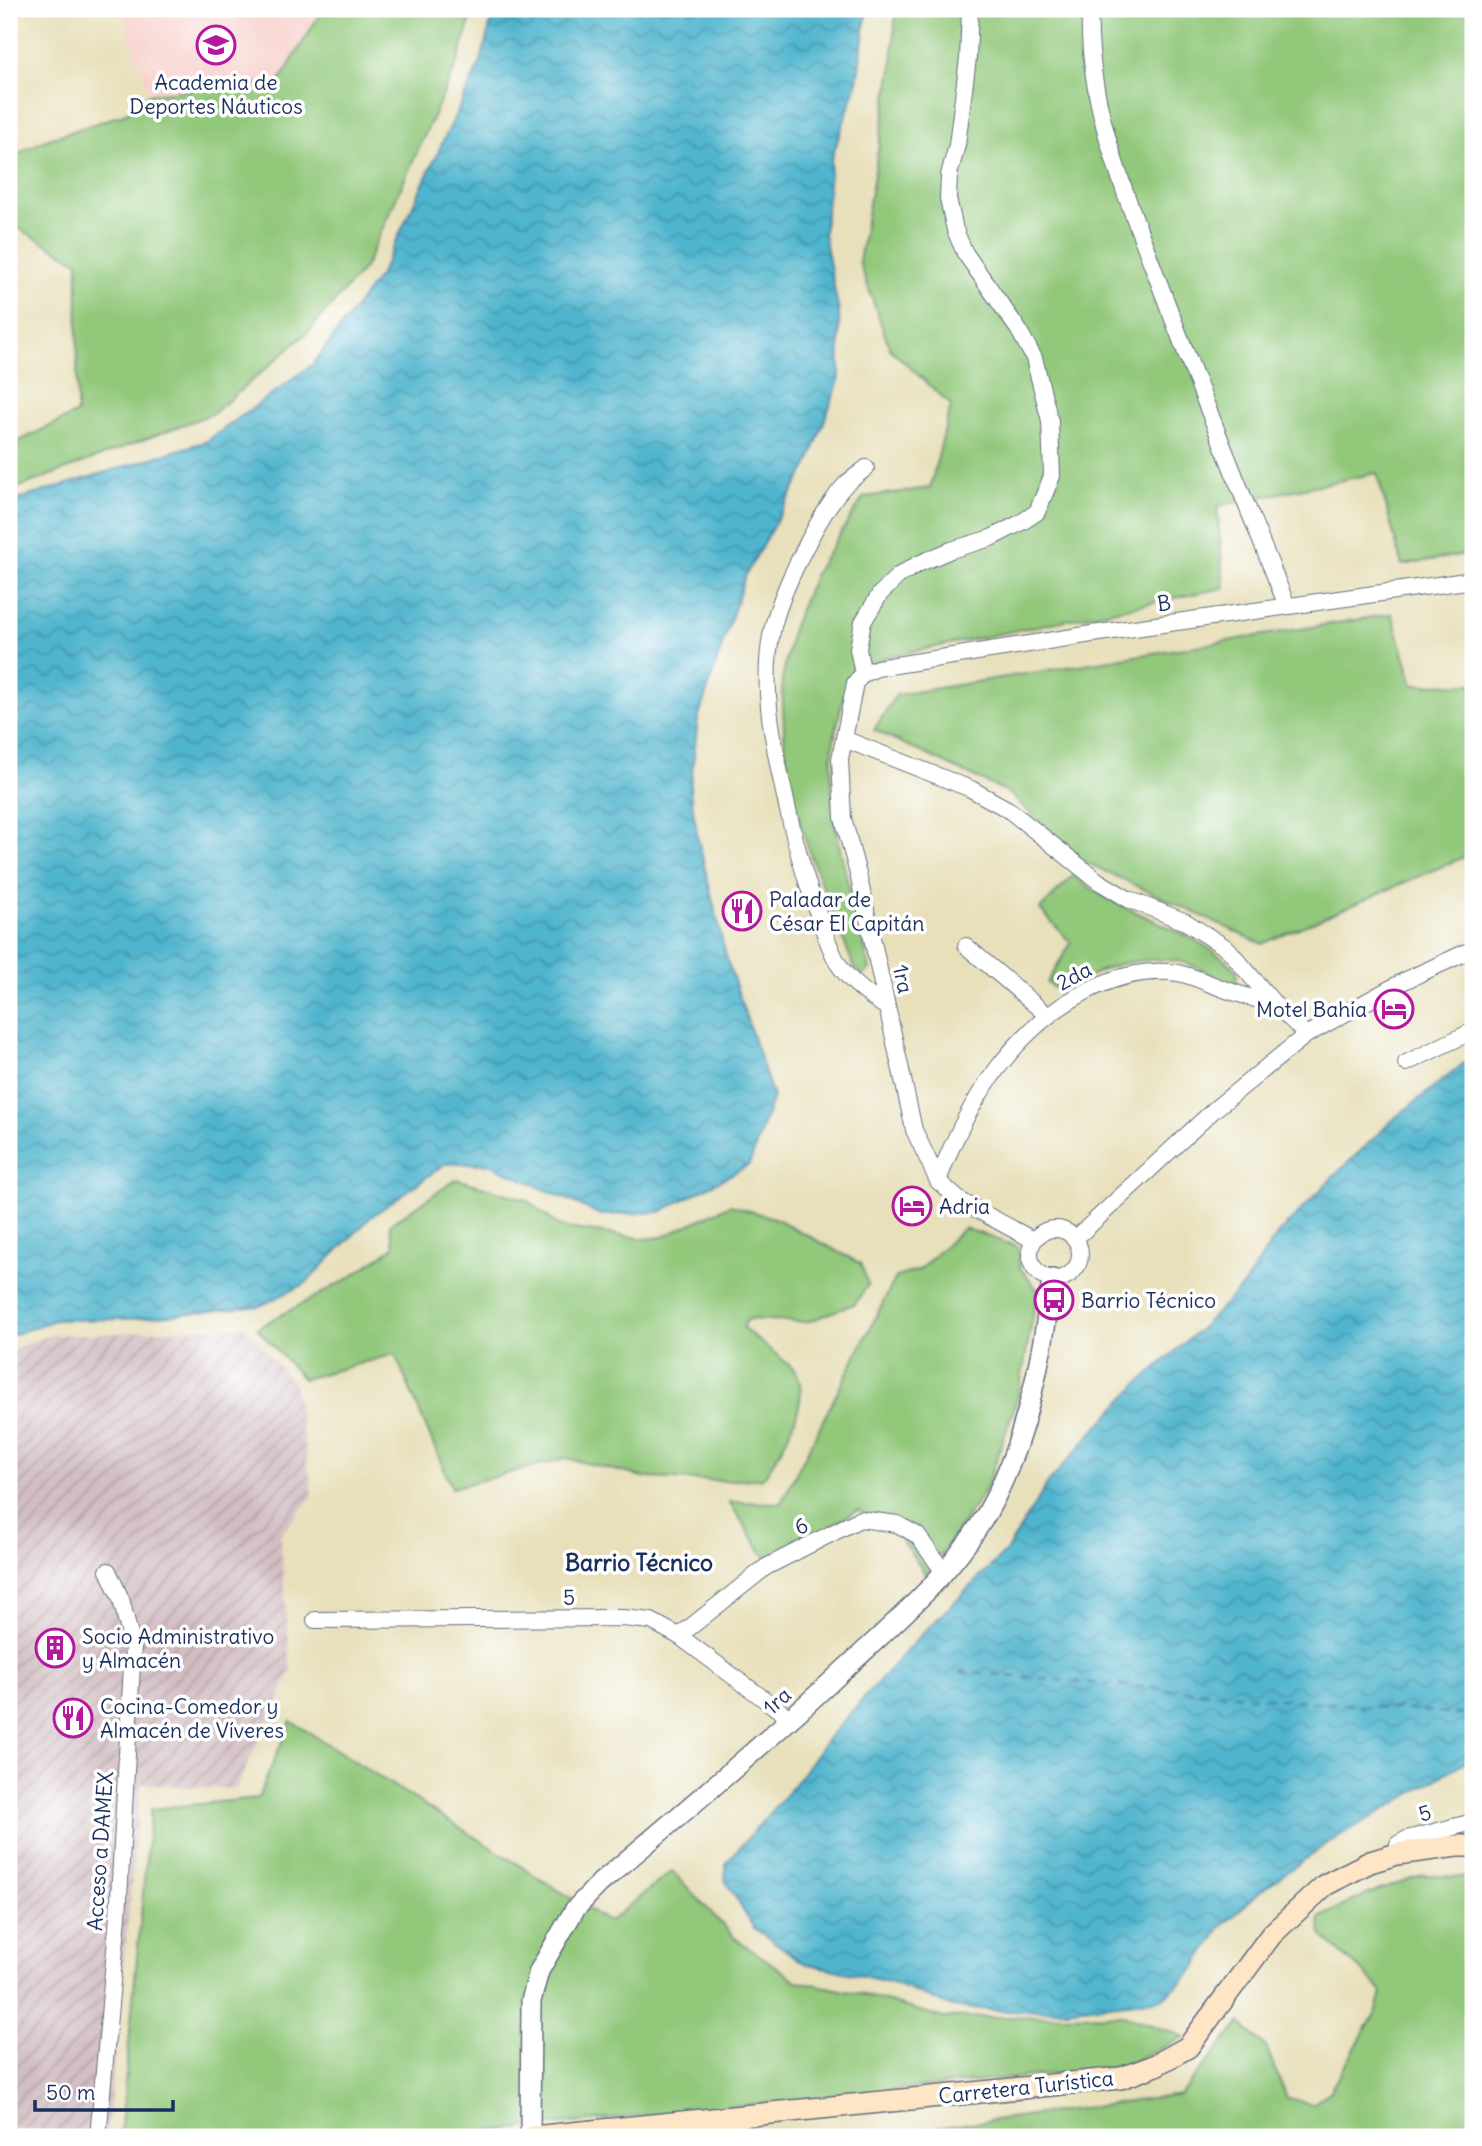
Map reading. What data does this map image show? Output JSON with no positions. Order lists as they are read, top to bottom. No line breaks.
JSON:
{"streets":{"main road":["Carretera Turística"],"street":["B","2da","1ra","6","5","Acceso a DAMEX"]},"crossings":[["B","1ra"],["2da","1ra"],["1ra","6"],["1ra","5"],["1ra","Carretera Turística"],["6","5"],["5","Carretera Turística"]],"districts":["Barrio Técnico"],"places":{"school or university":["Academia de Deportes Náuticos"],"restaurant":["Paladar de César El Capitán","Cocina-Comedor y Almacén de Víveres"],"hotel":["Motel Bahía","Adria"],"bus stop":["Barrio Técnico"],"building":["Socio Administrativo y Almacén"]},"scale_bar":"50 m"}
